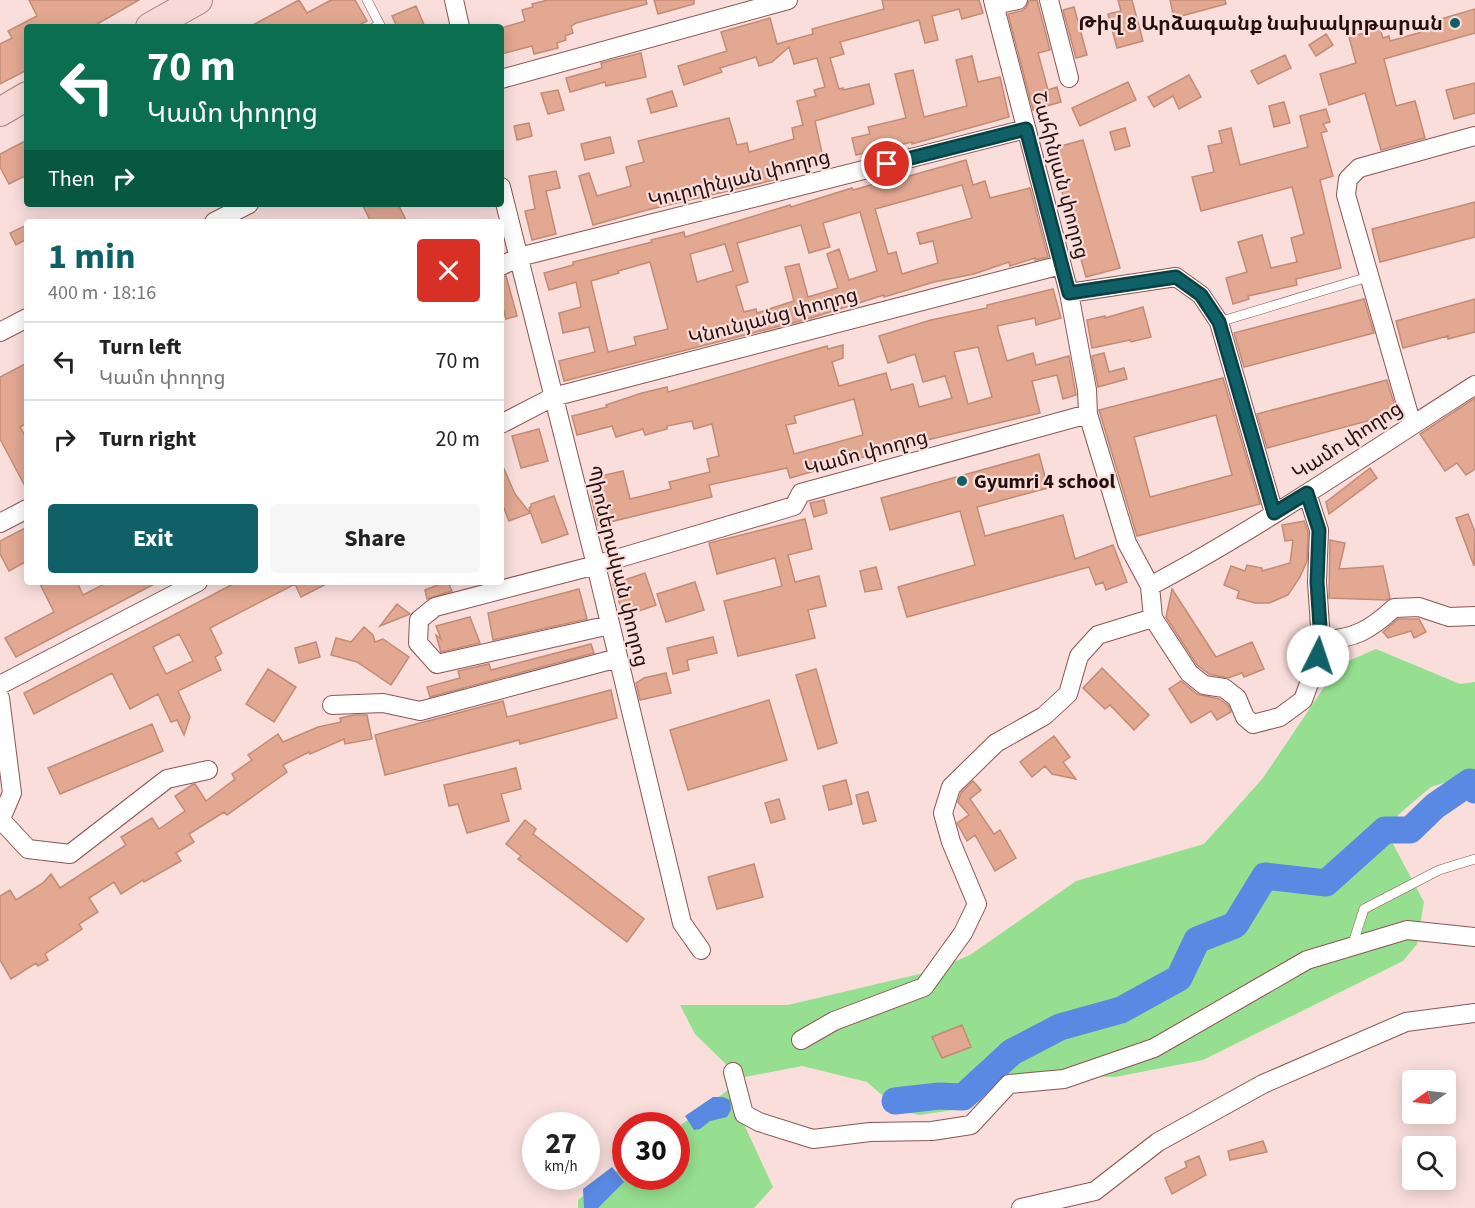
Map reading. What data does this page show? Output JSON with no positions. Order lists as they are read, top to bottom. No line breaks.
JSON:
{"streets":{"street":["Շահինյան փողոց","Կուրղինյան փողոց","Կնունյանց փողոց","Կամո փողոց","Պիոներական փողոց"]},"crossings":[["Շահինյան փողոց","Կուրղինյան փողոց"],["Շահինյան փողոց","Կնունյանց փողոց"],["Շահինյան փողոց","Կամո փողոց"],["Կուրղինյան փողոց","Պիոներական փողոց"],["Կնունյանց փողոց","Պիոներական փողոց"],["Կամո փողոց","Պիոներական փողոց"]],"places":["Թիվ 8 Արձագանք նախակրթարան","Gyumri 4 school"],"north":"left","page":{"turn":["70 m","Կամո փողոց"],"then":"Then","heading":["1 min","400 m · 18:16"],"list":[{"name":"Turn left","note":"Կամո փողոց","value":"70 m"},{"name":"Turn right","value":"20 m"}],"buttons":["Exit","Share"],"speed":"27 km/h","limit":"30"}}
